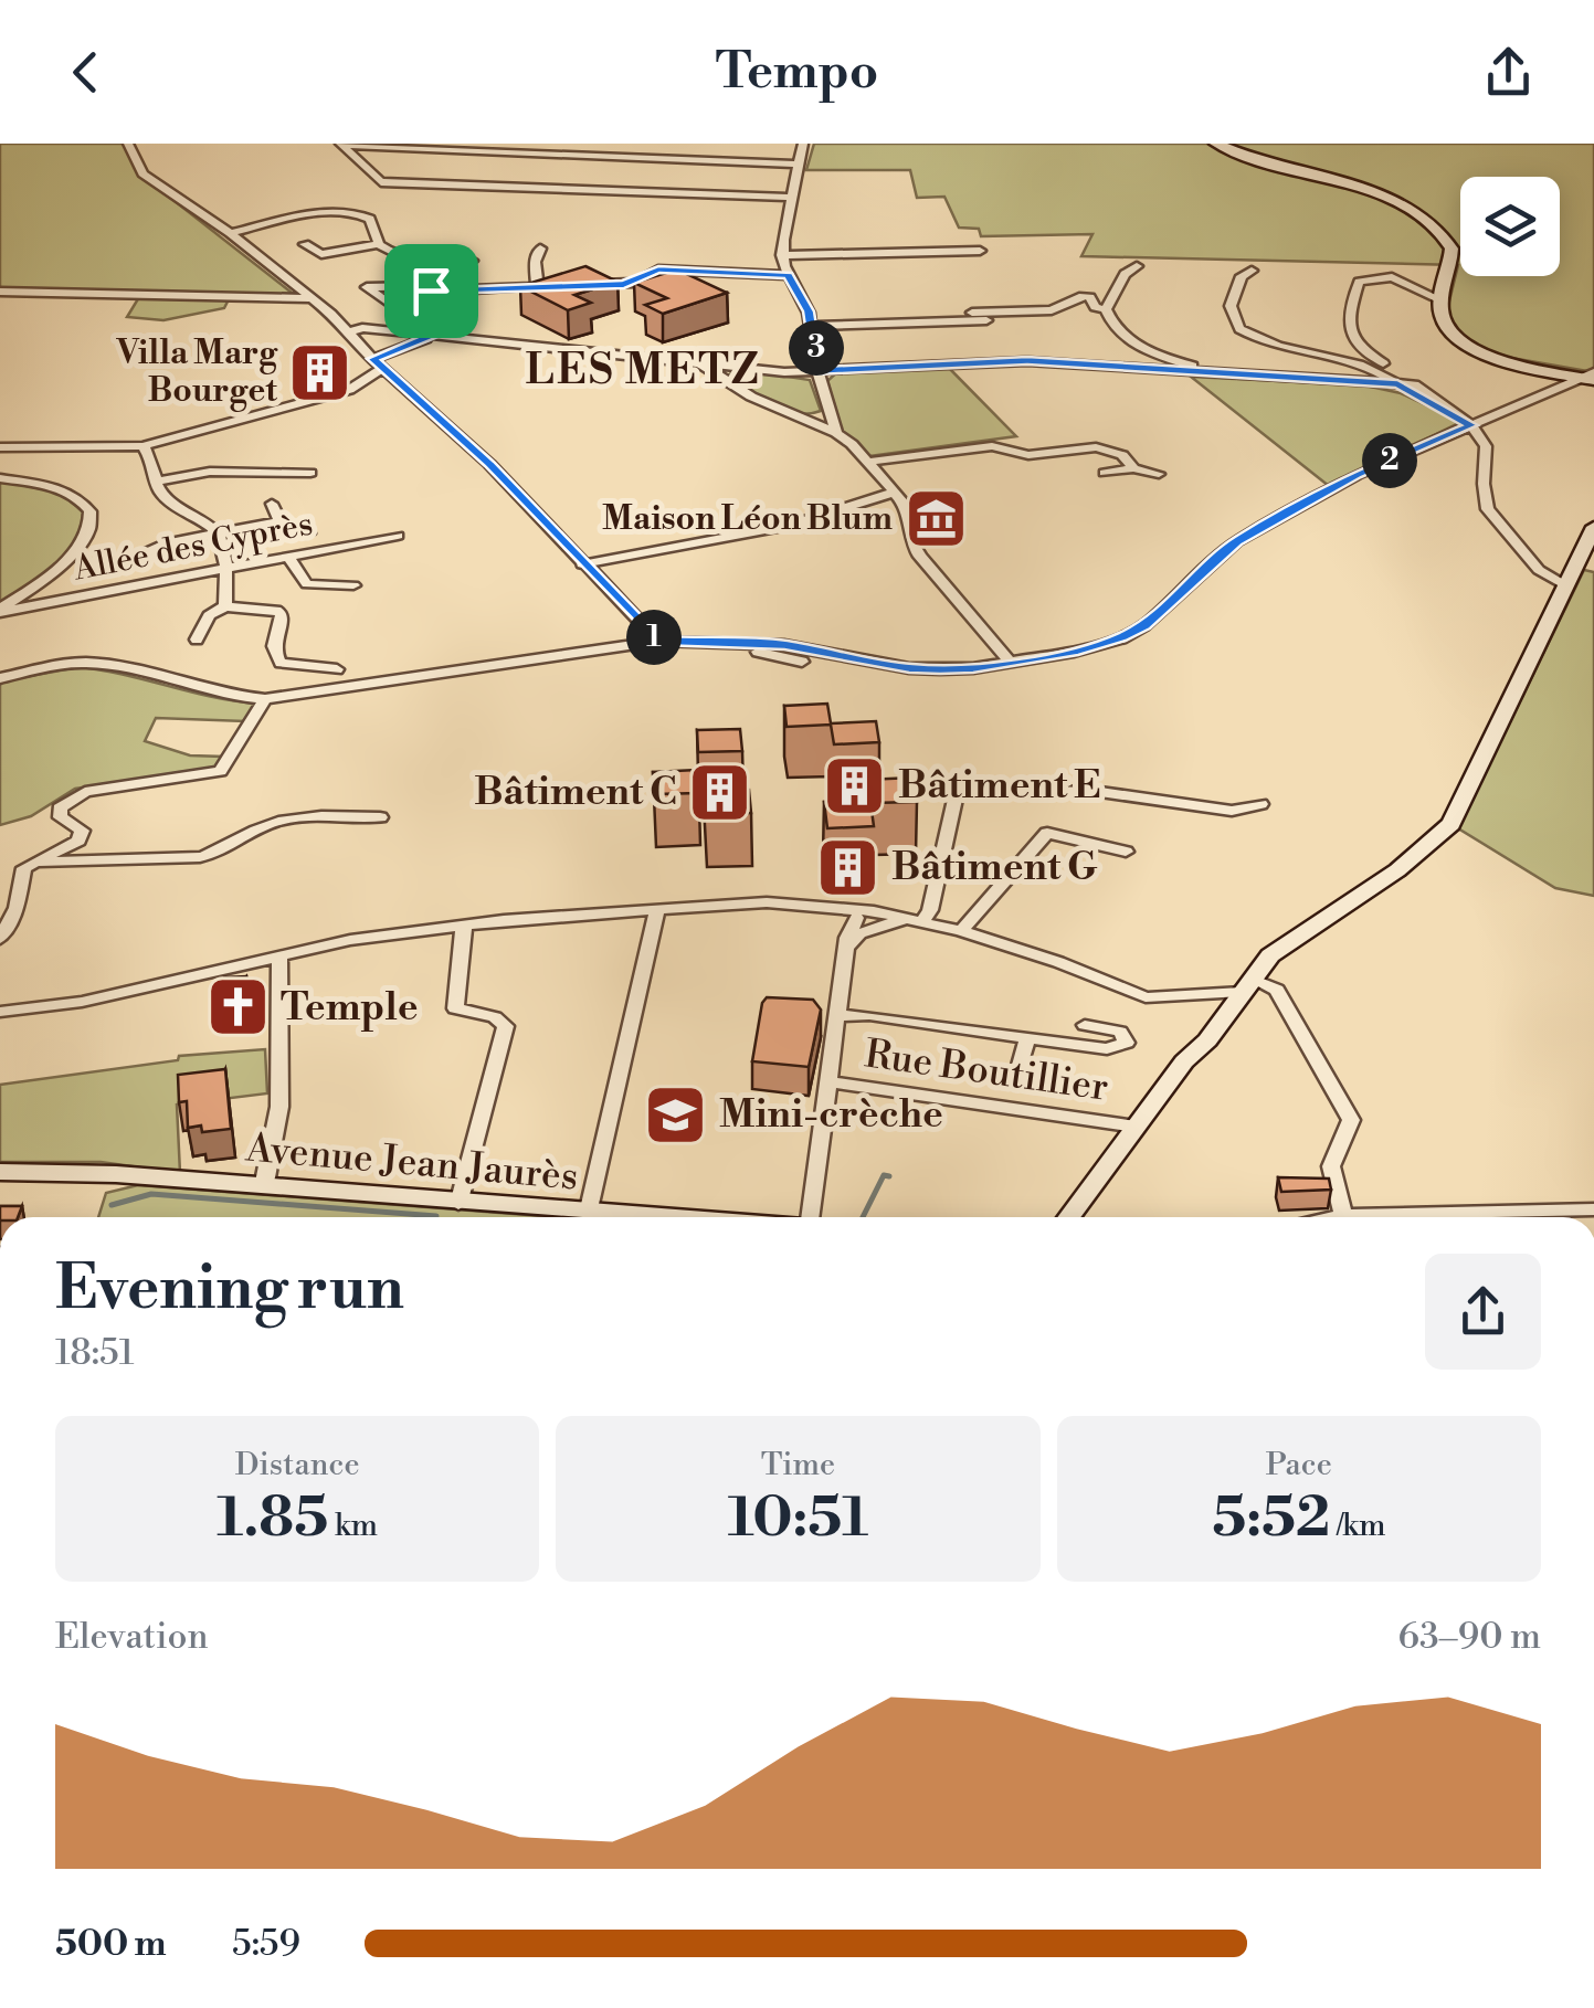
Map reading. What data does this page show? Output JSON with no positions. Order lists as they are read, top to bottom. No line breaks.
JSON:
{"streets":{"main road":["Avenue Jean Jaurès"],"street":["Allée des Cyprès","Rue Boutillier"]},"districts":["LES METZ"],"places":{"building":["Villa Marg Bourget","Bâtiment E","Bâtiment C","Bâtiment G"],"museum":["Maison Léon Blum"],"church":["Temple"],"school or university":["Mini-crèche"]},"page":{"header":"Tempo","pins":["3","2","1"],"heading":["Evening run","18:51"],"stats":[["Distance","1.85 km"],["Time","10:51"],["Pace","5:52 /km"]],"chart":["Elevation","63–90 m"],"list":[{"name":"500 m","note":"5:59"}]}}
